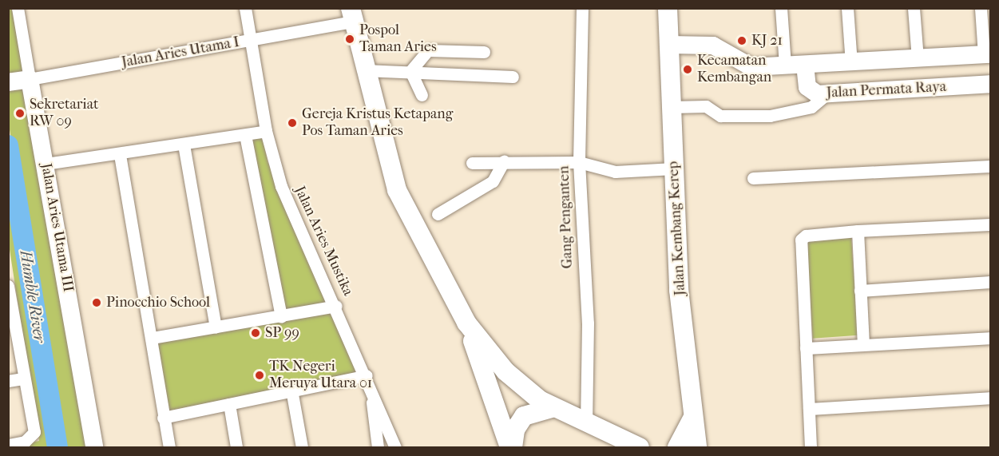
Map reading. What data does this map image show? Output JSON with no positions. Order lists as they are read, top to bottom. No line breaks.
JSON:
{"streets":{"main road":["Jalan Kembang Kerep"],"street":["Jalan Aries Utama I","Jalan Permata Raya","Gang Penganten","Jalan Aries Utama III","Jalan Aries Mustika"]},"crossings":[["Jalan Aries Utama I","Jalan Aries Utama III"],["Jalan Aries Utama I","Jalan Aries Mustika"],["Jalan Permata Raya","Jalan Kembang Kerep"]],"water":["Humble River"],"places":["Pospol Taman Aries","KJ 21","Kecamatan Kembangan","Sekretariat RW 09","Gereja Kristus Ketapang Pos Taman Aries","Pinocchio School","SP 99","TK Negeri Meruya Utara 01"]}
